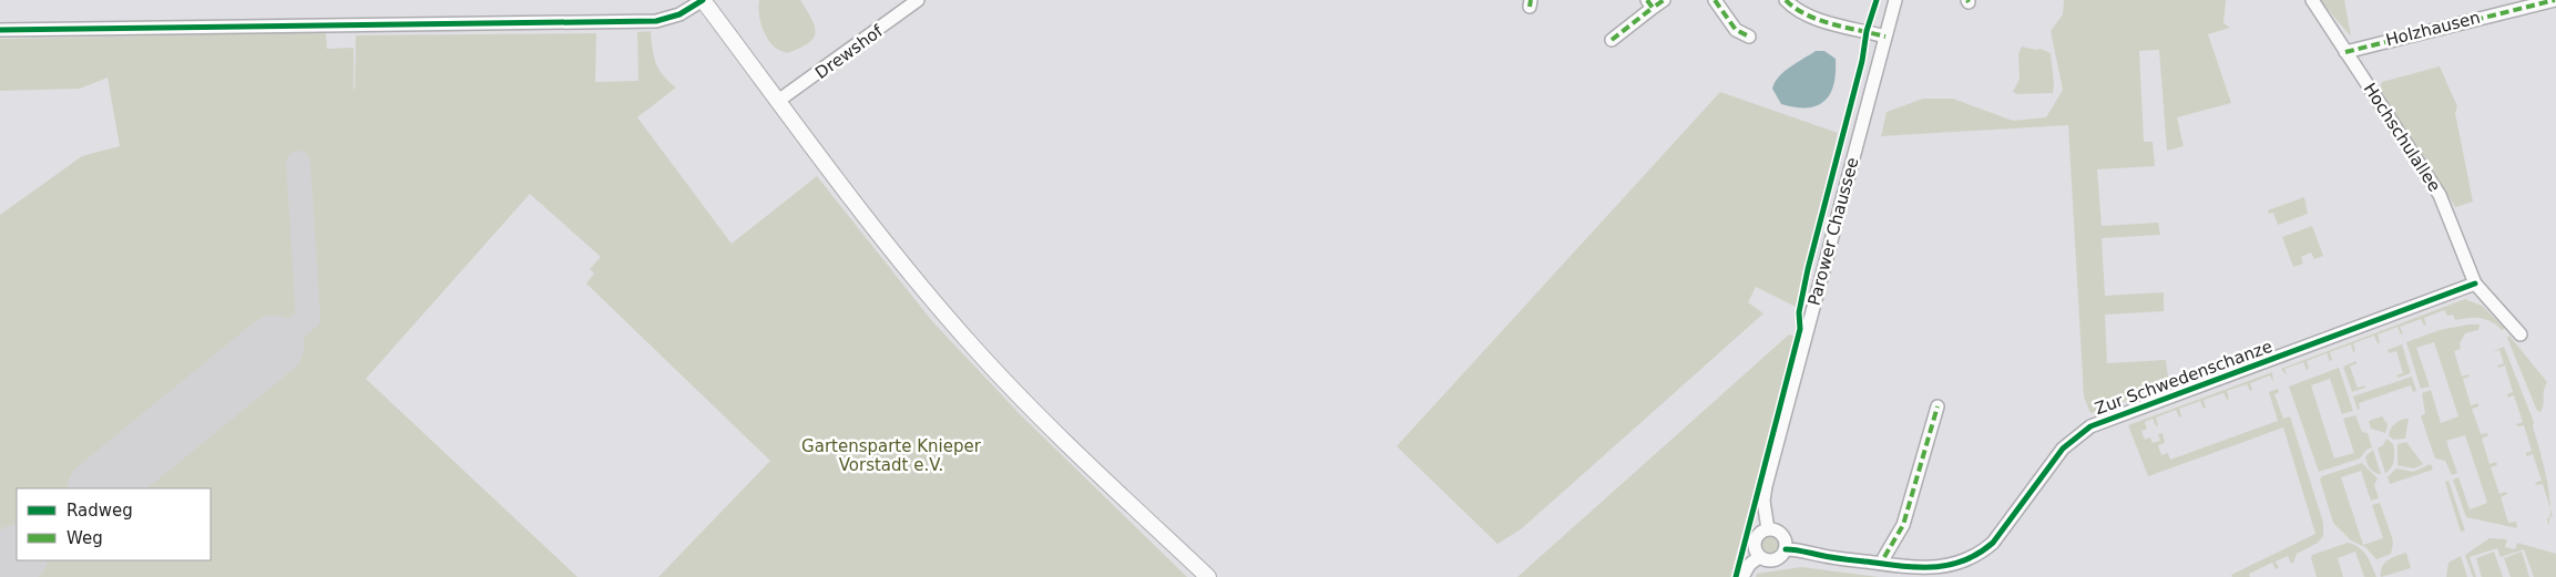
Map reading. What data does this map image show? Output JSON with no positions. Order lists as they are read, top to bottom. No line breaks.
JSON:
{"streets":{"street":["Holzhausen","Drewshof","Hochschulallee","Parower Chaussee","Zur Schwedenschanze"]},"crossings":[["Holzhausen","Hochschulallee"],["Hochschulallee","Zur Schwedenschanze"],["Parower Chaussee","Zur Schwedenschanze"]],"parks":["Gartensparte Knieper Vorstadt e.V."],"legend":["Radweg","Weg"]}
